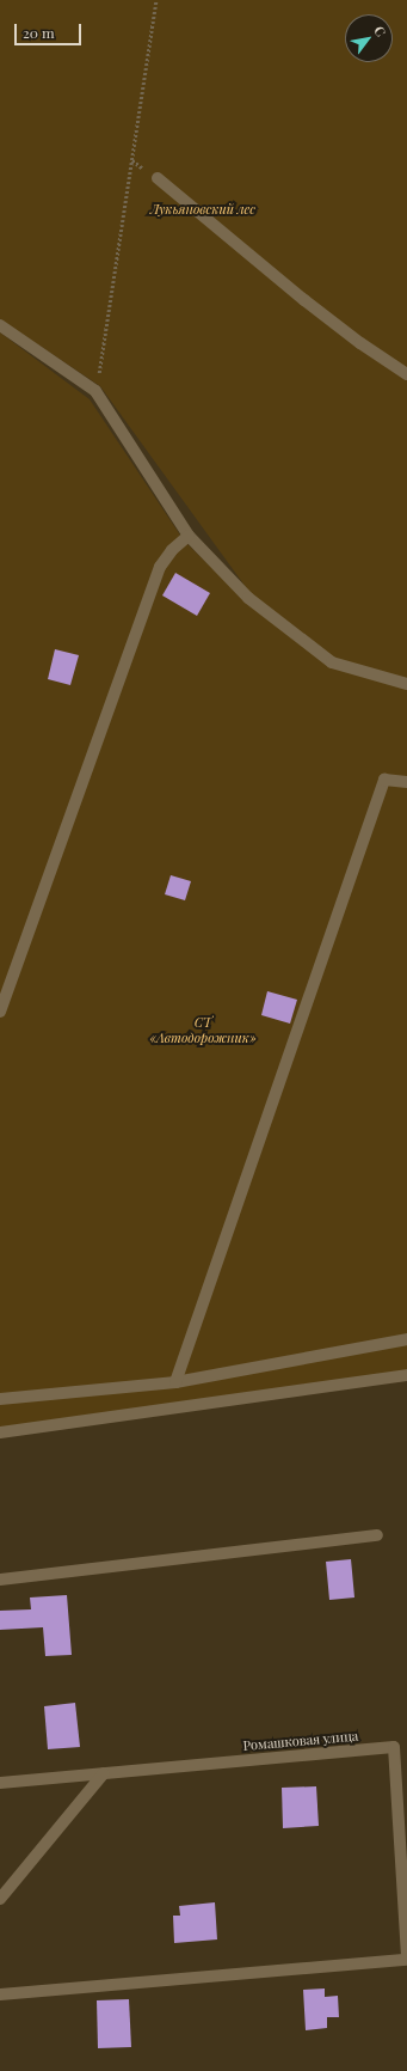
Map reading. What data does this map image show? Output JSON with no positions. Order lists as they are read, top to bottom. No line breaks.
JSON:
{"streets":{"street":["Ромашковая улица"]},"parks":["Лукьяновский лес","СТ «Автодорожник»"],"scale_bar":"20 m","north":"top right"}
